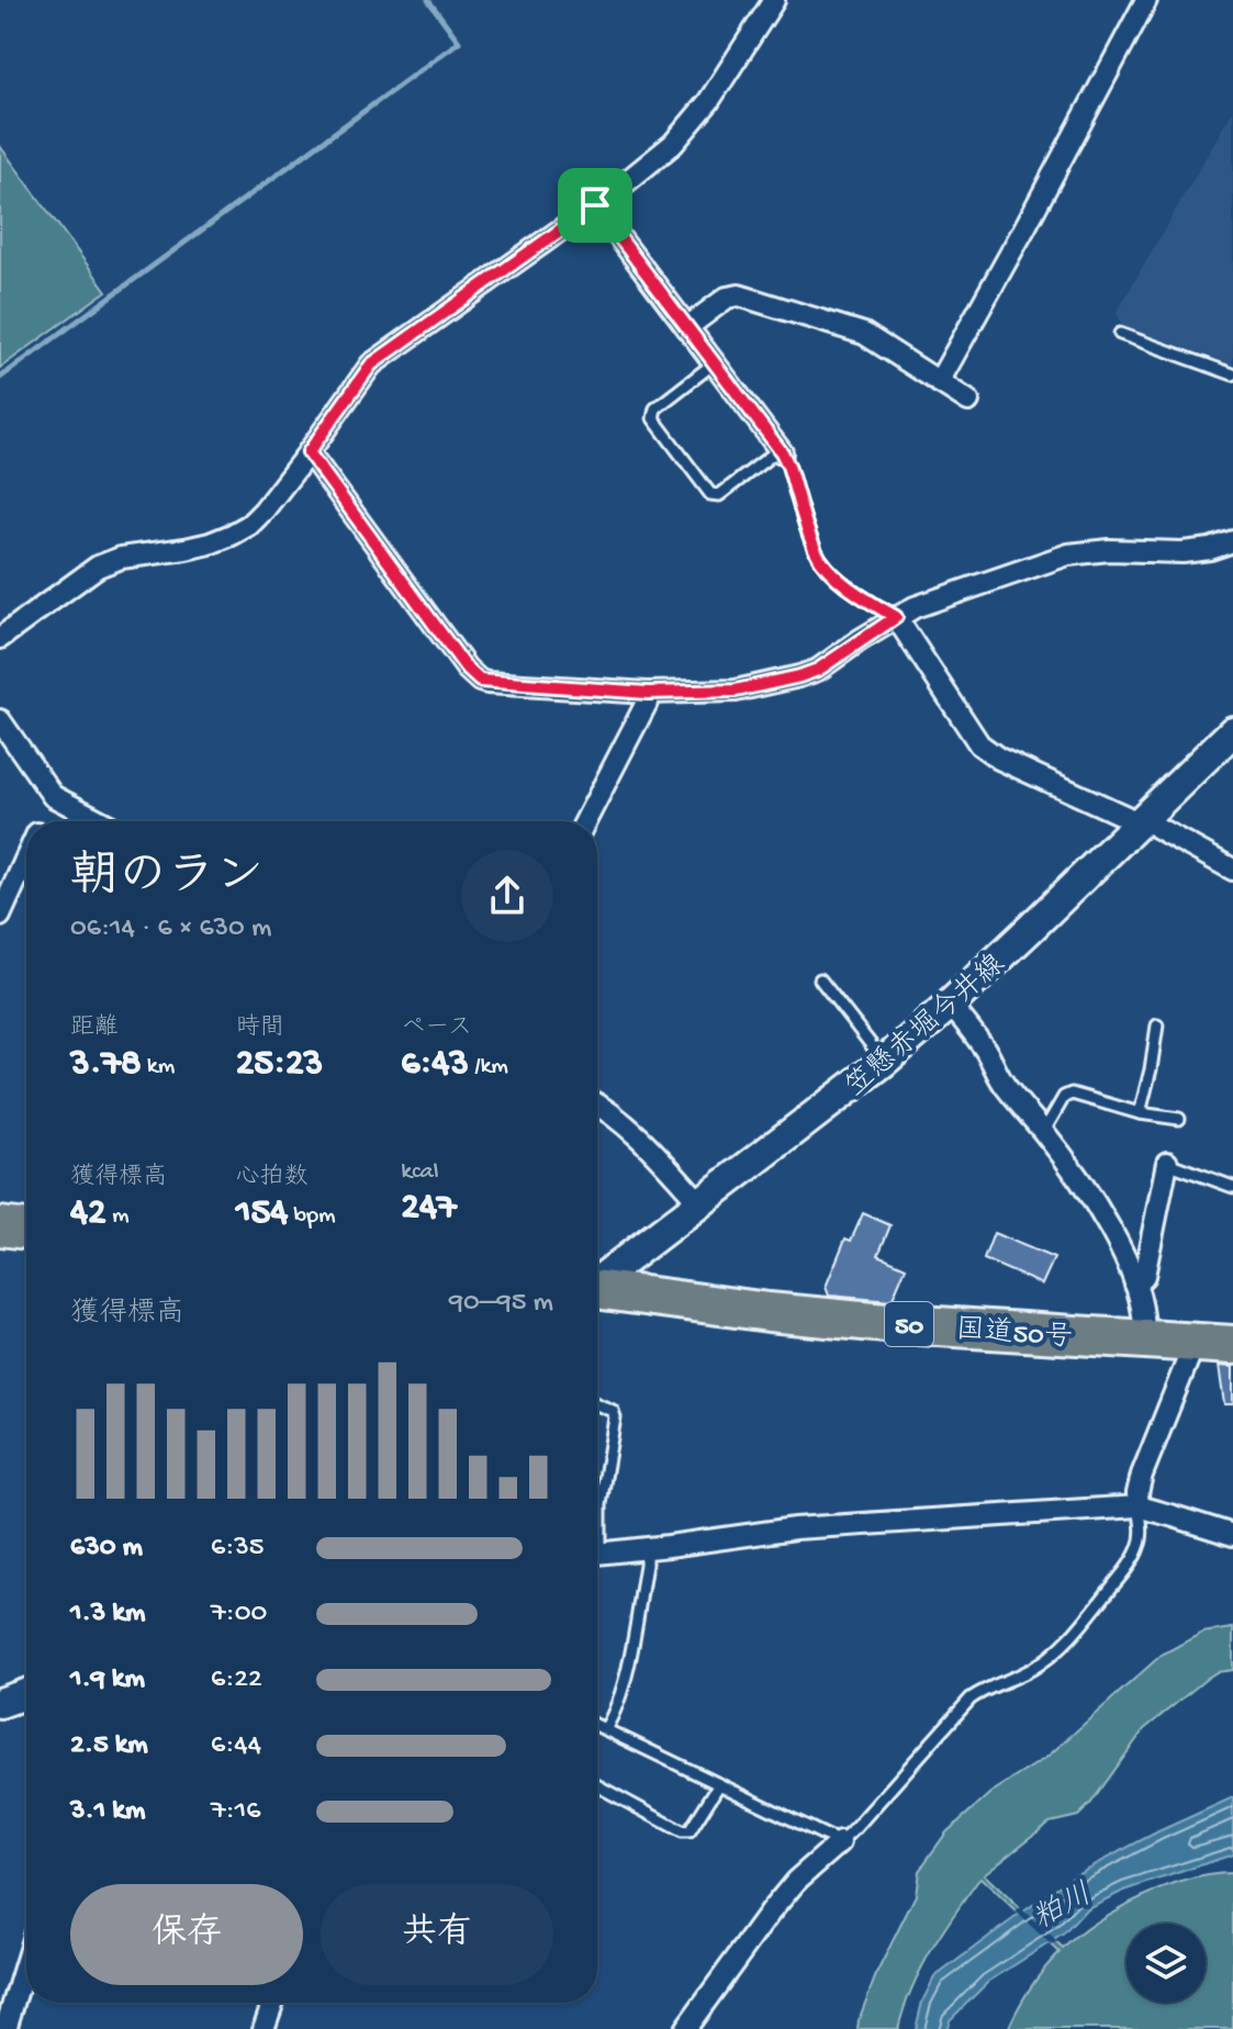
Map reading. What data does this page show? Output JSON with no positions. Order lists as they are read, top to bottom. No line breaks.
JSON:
{"streets":{"highway":["50","国道50号"],"main road":["笠懸赤堀今井線"]},"water":["粕川"],"page":{"heading":["朝のラン","06:14 · 6 × 630 m"],"stats":[["距離","3.78 km"],["時間","25:23"],["ペース","6:43 /km"],["獲得標高","42 m"],["心拍数","154 bpm"],["kcal","247"]],"chart":["獲得標高","90–95 m"],"list":[{"name":"630 m","note":"6:35"},{"name":"1.3 km","note":"7:00"},{"name":"1.9 km","note":"6:22"},{"name":"2.5 km","note":"6:44"},{"name":"3.1 km","note":"7:16"}],"buttons":["保存","共有"]}}
